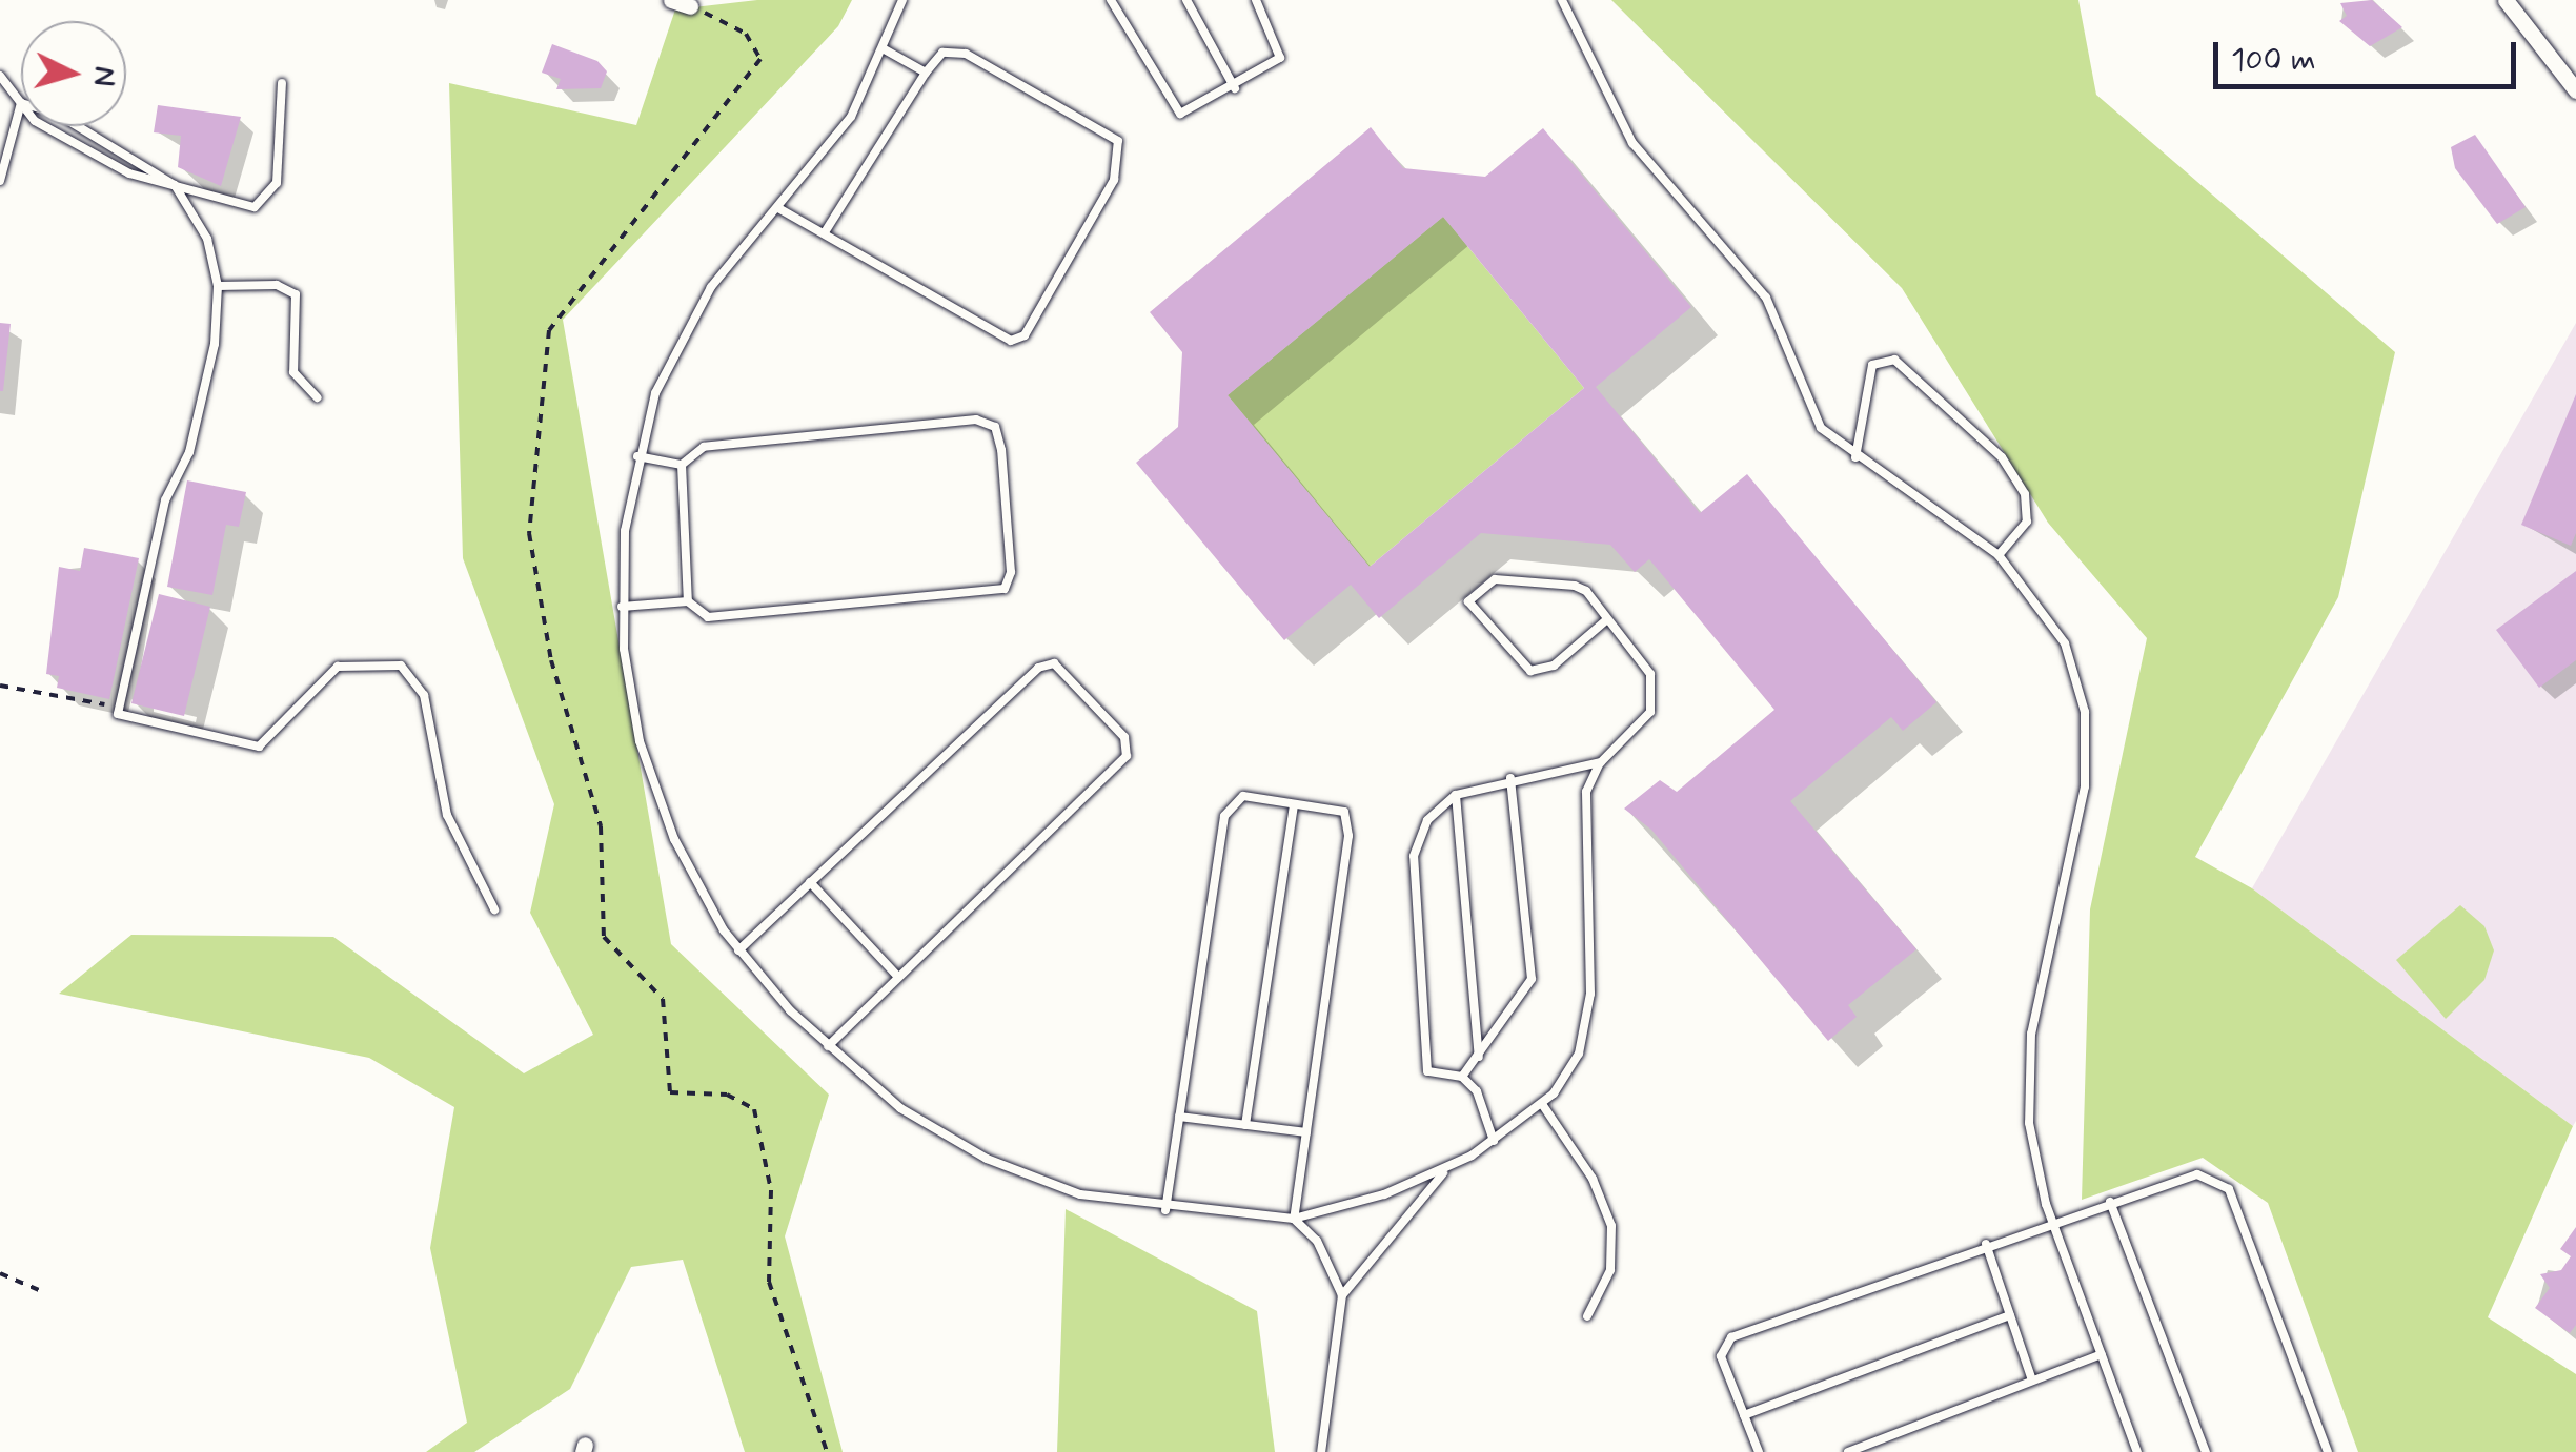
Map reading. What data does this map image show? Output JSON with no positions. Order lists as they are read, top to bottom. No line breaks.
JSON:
{"scale_bar":"100 m","north":"right"}
